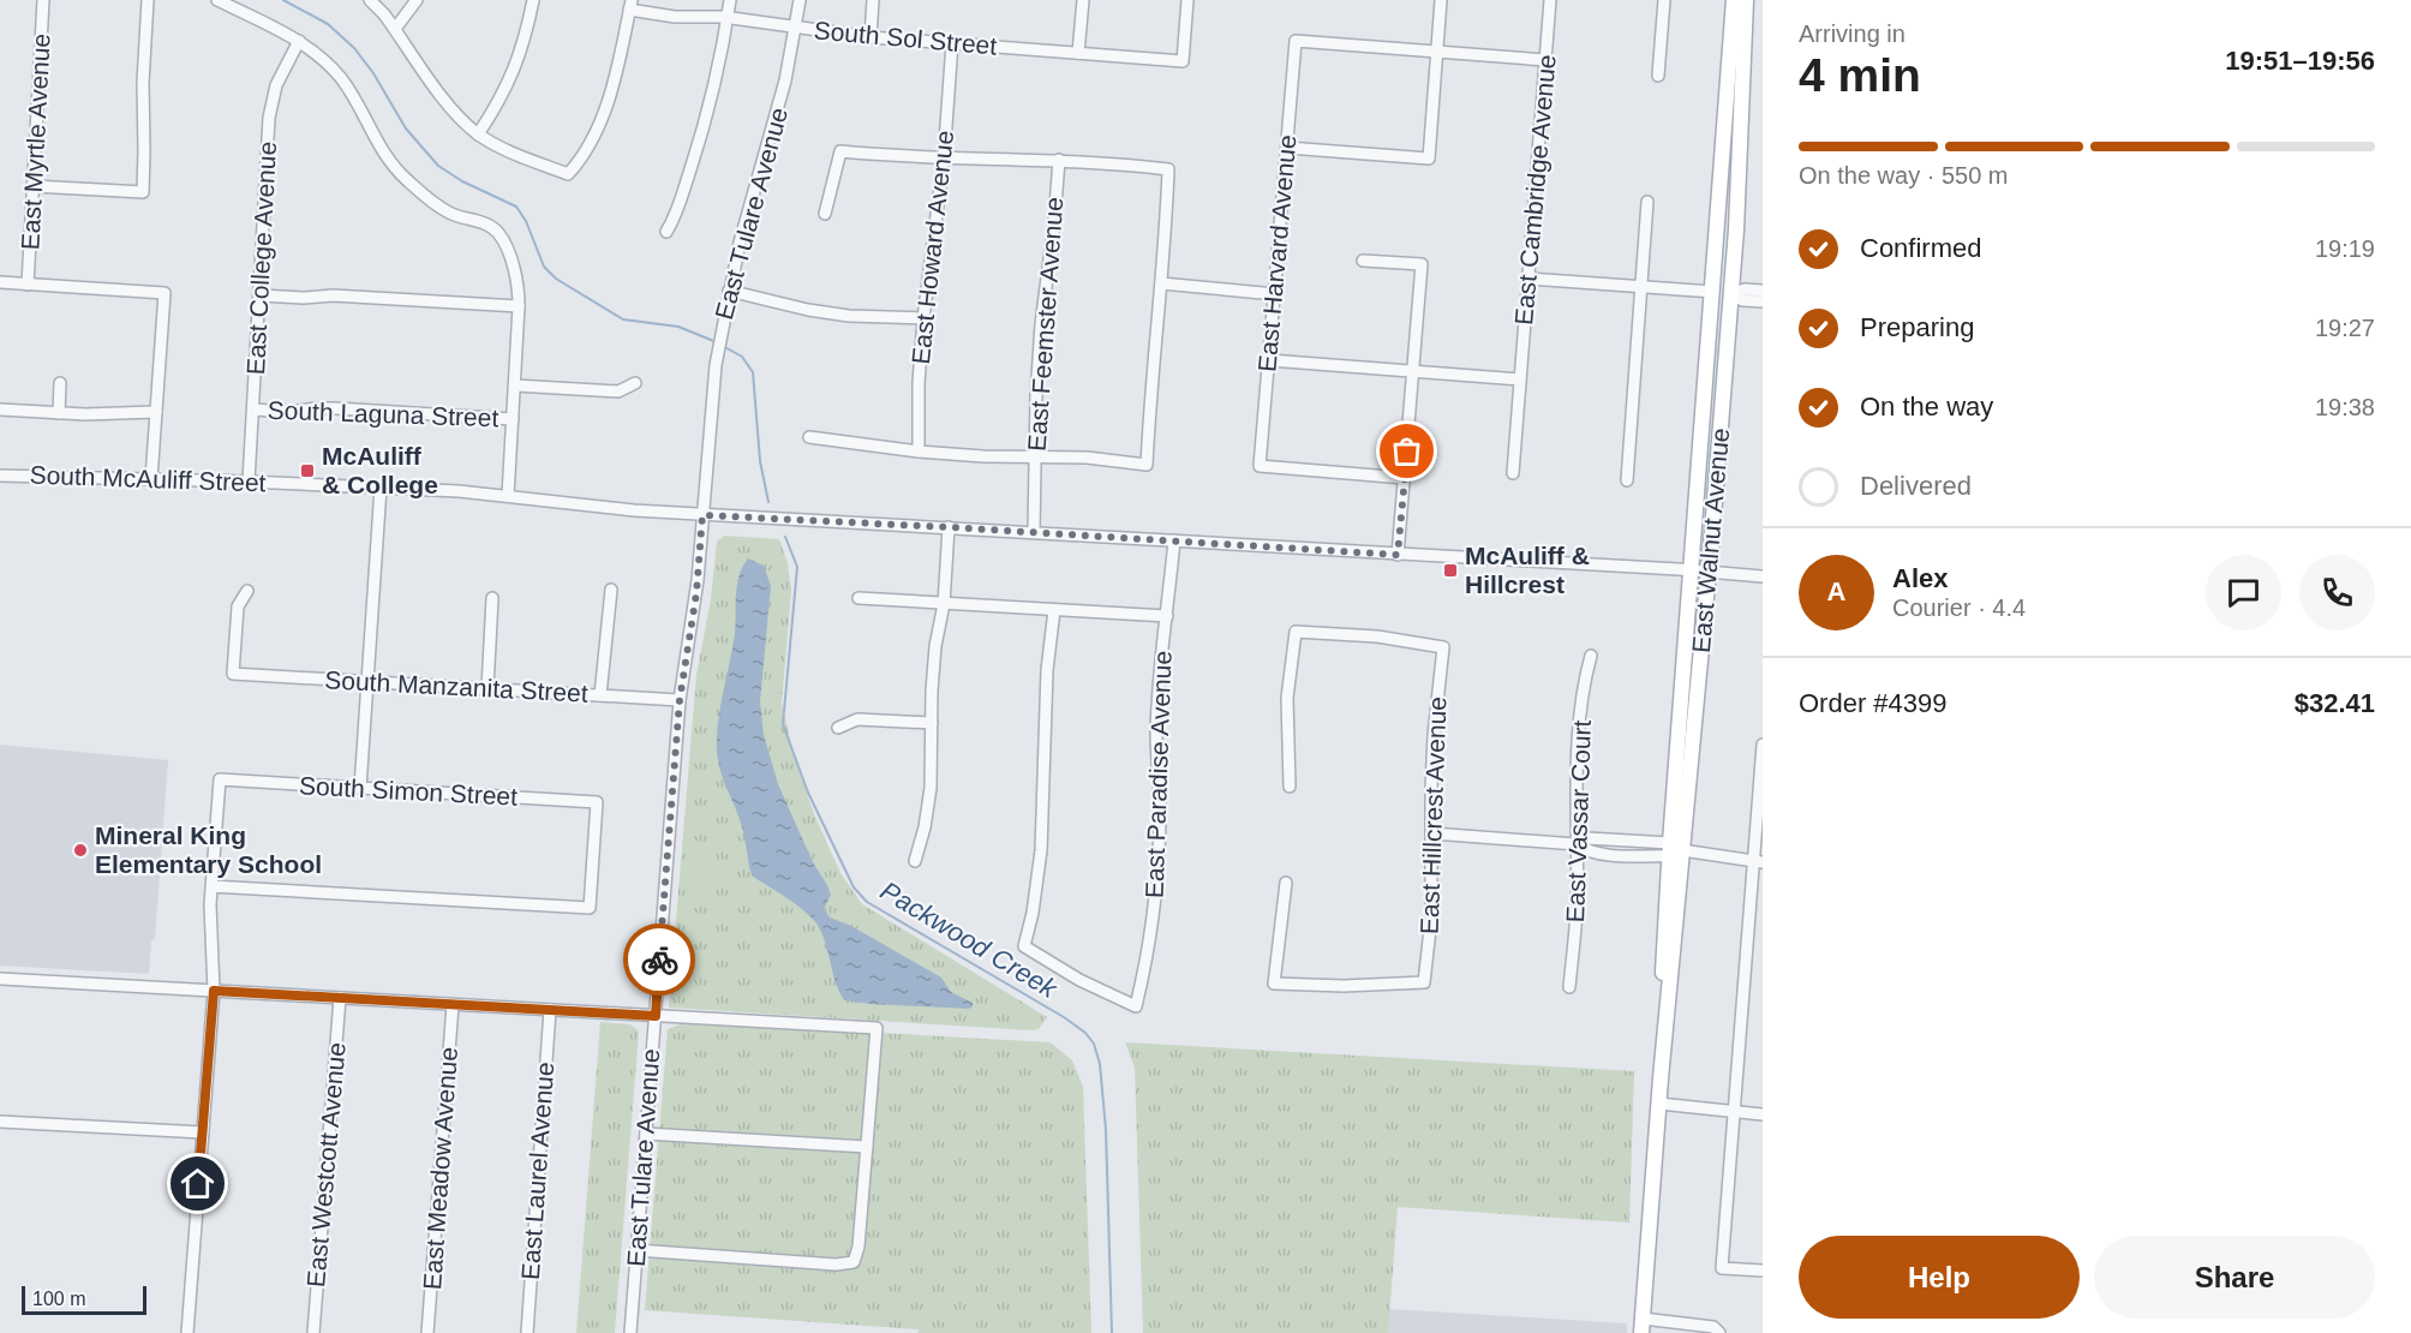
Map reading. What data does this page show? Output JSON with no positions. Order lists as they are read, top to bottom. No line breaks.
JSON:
{"streets":{"main road":["East Walnut Avenue"],"street":["South Sol Street","East Myrtle Avenue","East Cambridge Avenue","East Tulare Avenue","East Howard Avenue","East Harvard Avenue","East College Avenue","East Feemster Avenue","South Laguna Street","South McAuliff Street","South Manzanita Street","East Paradise Avenue","South Simon Street","East Hillcrest Avenue","East Vassar Court","East Westcott Avenue","East Meadow Avenue","East Laurel Avenue"]},"crossings":[["South Sol Street","East Tulare Avenue"],["South Sol Street","East Howard Avenue"],["East Tulare Avenue","South McAuliff Street"],["East Tulare Avenue","South Manzanita Street"],["East College Avenue","South Laguna Street"],["East College Avenue","South McAuliff Street"],["East Feemster Avenue","South McAuliff Street"],["South McAuliff Street","East Walnut Avenue"],["South McAuliff Street","East Paradise Avenue"]],"water":["Packwood Creek"],"places":{"transit":["McAuliff & College","McAuliff & Hillcrest"],"other":["Mineral King Elementary School"]},"scale_bar":"100 m","page":{"heading":["4 min","Arriving in","19:51–19:56"],"panel":["Alex","Courier · 4.4","Order #4399","$32.41"],"bar":"On the way · 550 m","list":[["Confirmed","19:19"],["Preparing","19:27"],["On the way","19:38"],"Delivered"],"round":"A","buttons":["Help","Share"],"scale":"100 m"}}
